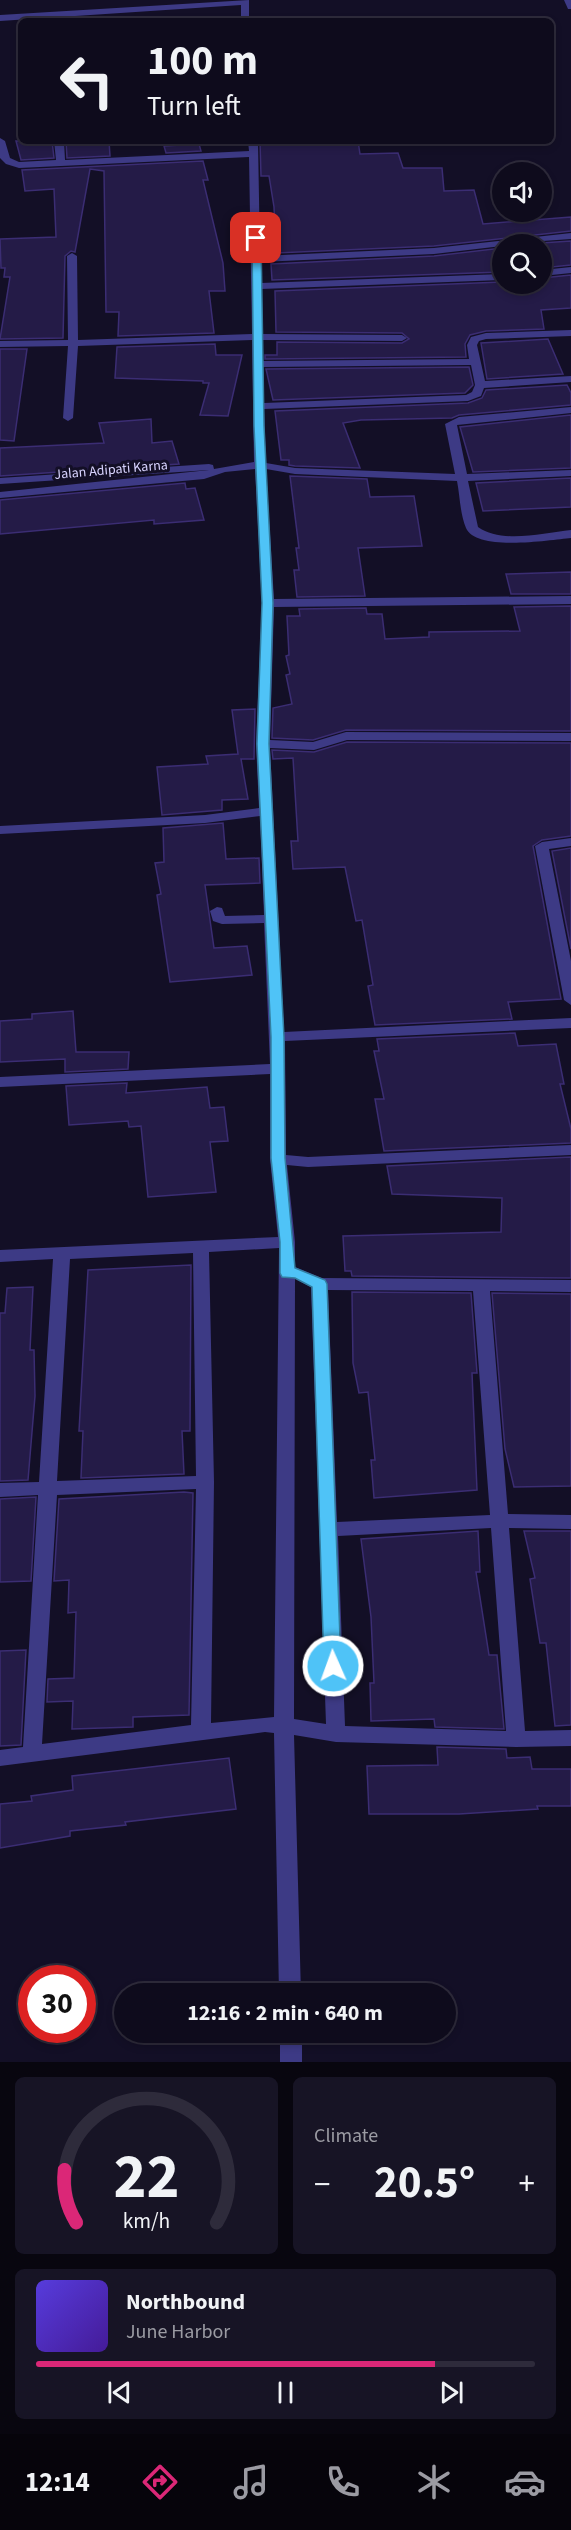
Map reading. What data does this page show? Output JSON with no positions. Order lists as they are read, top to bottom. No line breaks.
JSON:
{"streets":{"street":["Jalan Adipati Karna"]},"page":{"turn":["100 m","Turn left"],"limit":"30","trip":"12:16 · 2 min · 640 m","tile":"Climate","heat":["−","20.5°","+"],"song":["Northbound","June Harbor"],"tabs":"12:14","gauge":["22","km/h"]}}
